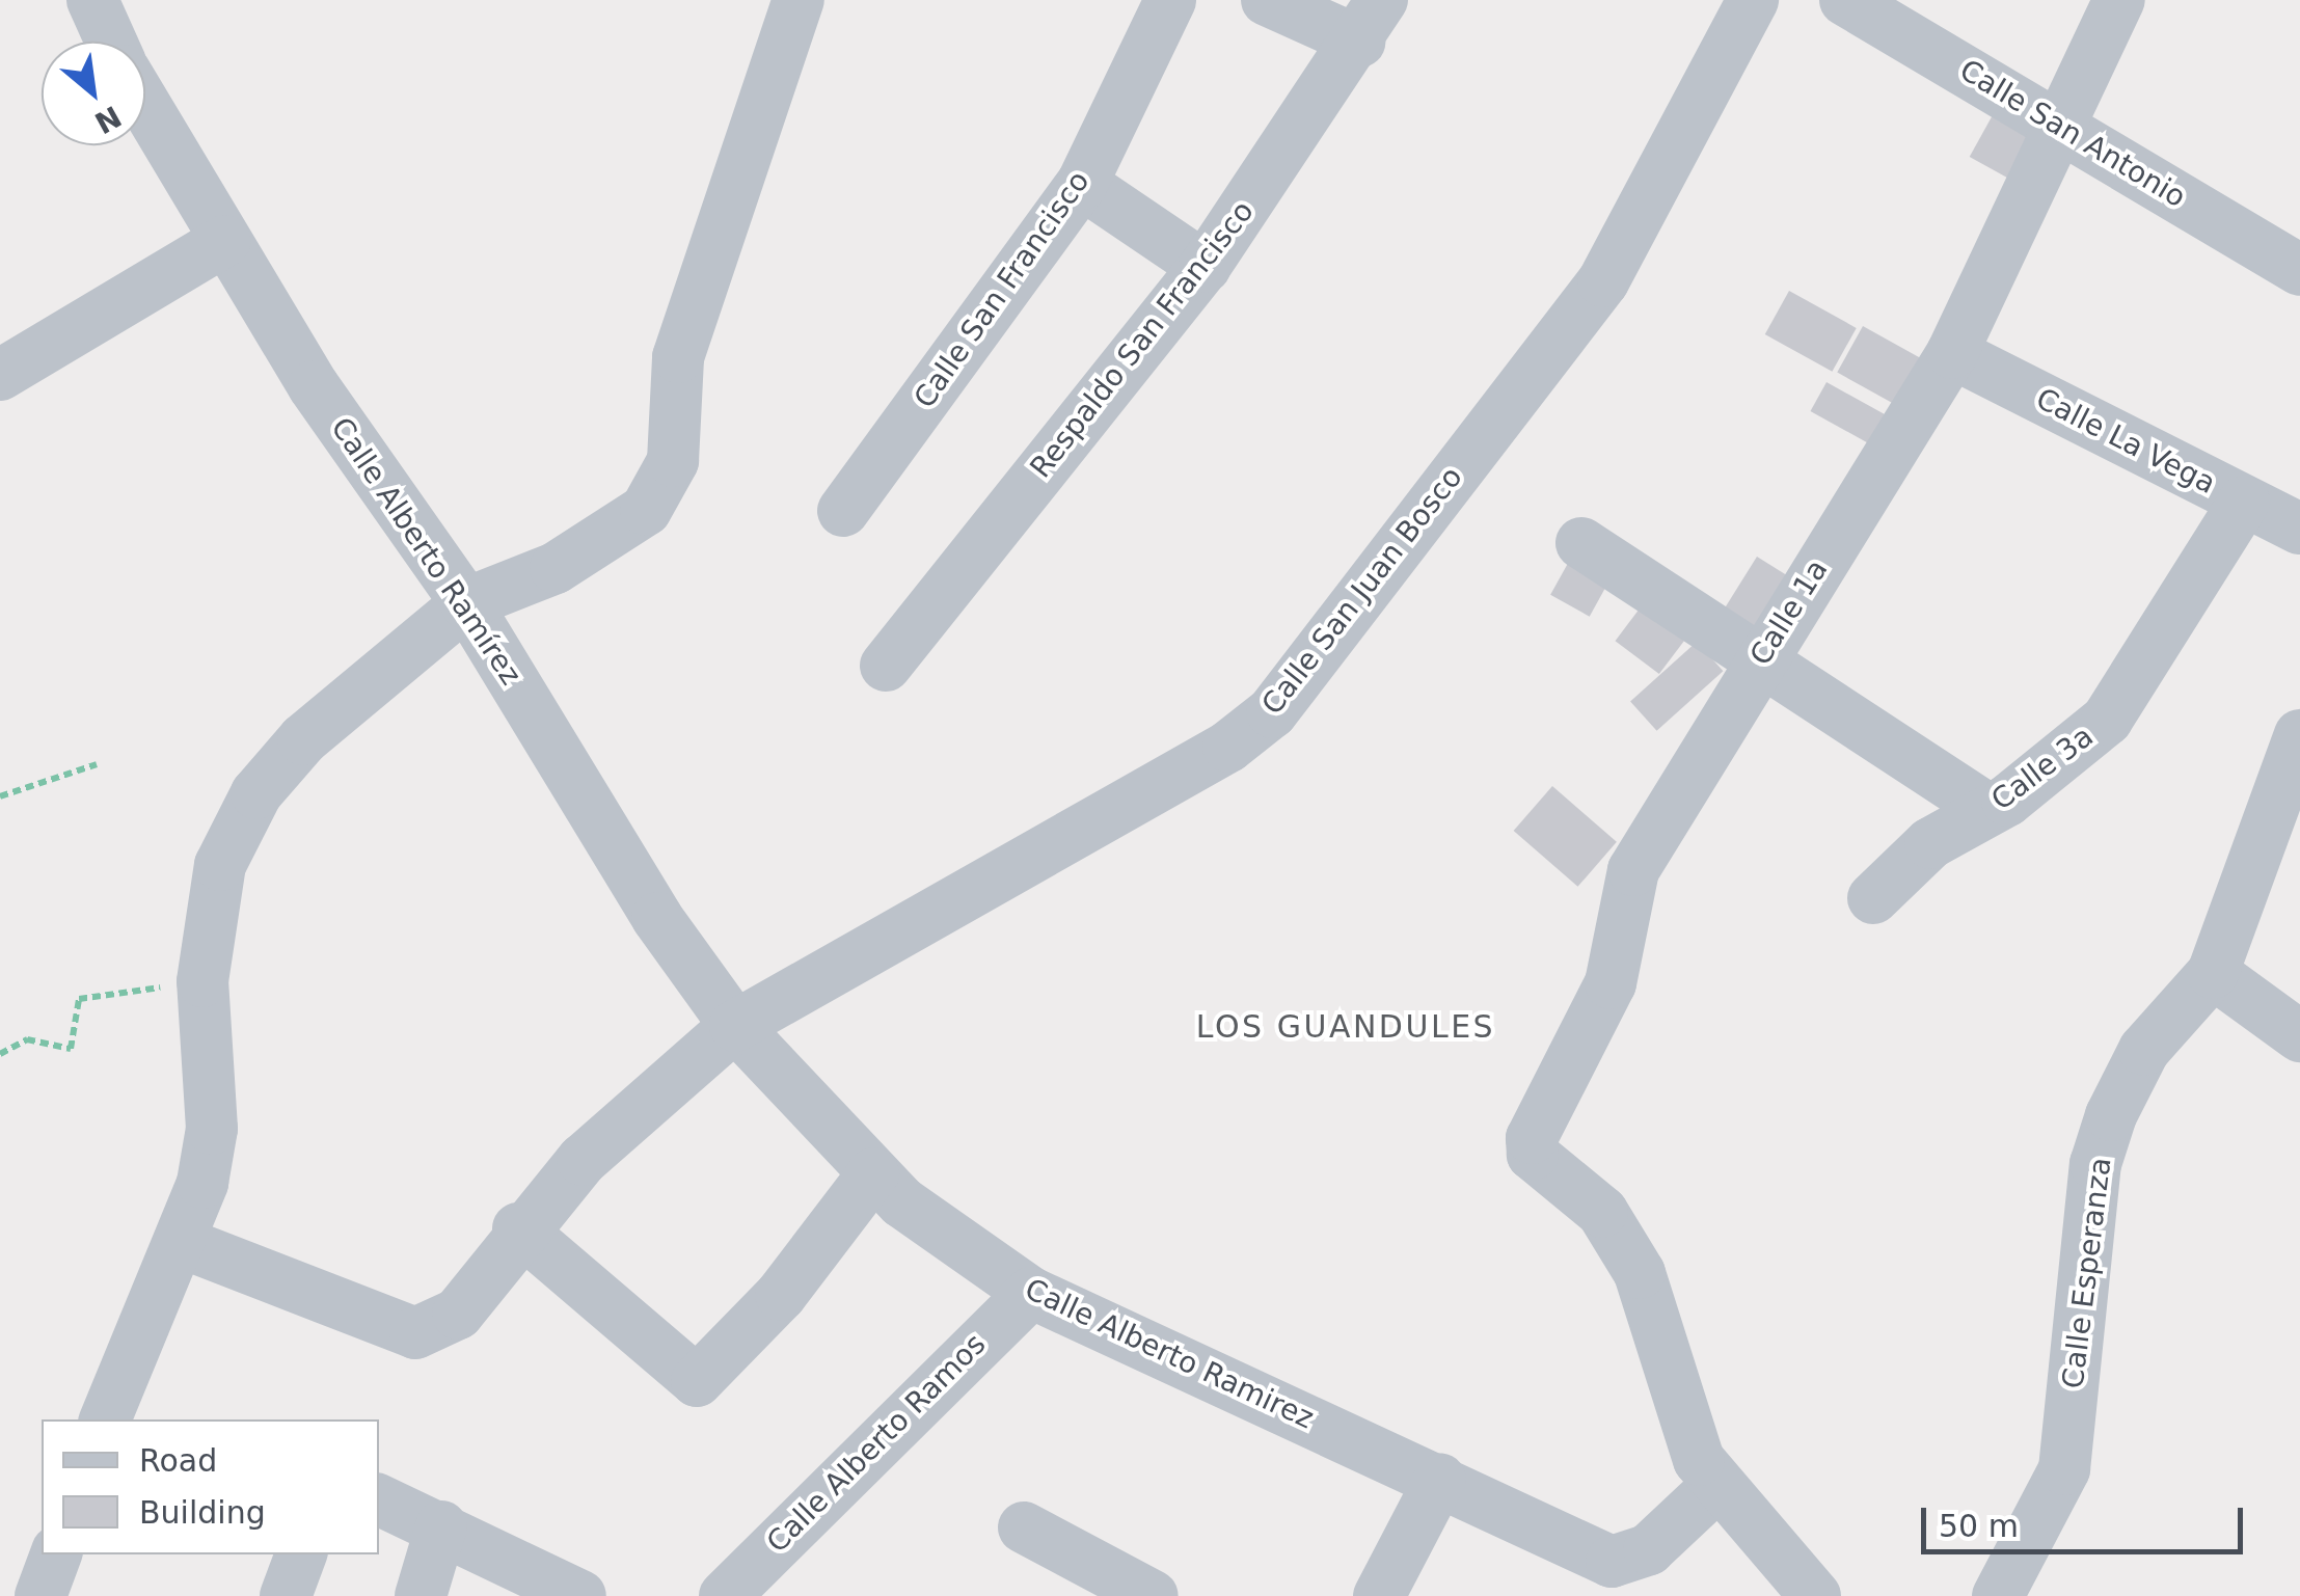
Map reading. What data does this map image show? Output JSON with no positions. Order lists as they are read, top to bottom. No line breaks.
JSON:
{"streets":{"street":["Calle San Antonio","Calle San Francisco","Respaldo San Francisco","Calle La Vega","Calle Alberto Ramírez","Calle San Juan Bosco","Calle 1a","Calle 3a","Calle Esperanza","Calle Alberto Ramirez","Calle Alberto Ramos"]},"crossings":[["Calle San Antonio","Calle 1a"],["Calle La Vega","Calle 1a"],["Calle La Vega","Calle 3a"],["Calle Alberto Ramírez","Calle San Juan Bosco"],["Calle Alberto Ramírez","Calle Alberto Ramirez"],["Calle San Juan Bosco","Calle Alberto Ramirez"],["Calle 1a","Calle Alberto Ramirez"],["Calle Alberto Ramirez","Calle Alberto Ramos"]],"districts":["LOS GUANDULES"],"legend":["Road","Building"],"scale_bar":"50 m","north":"bottom right"}
